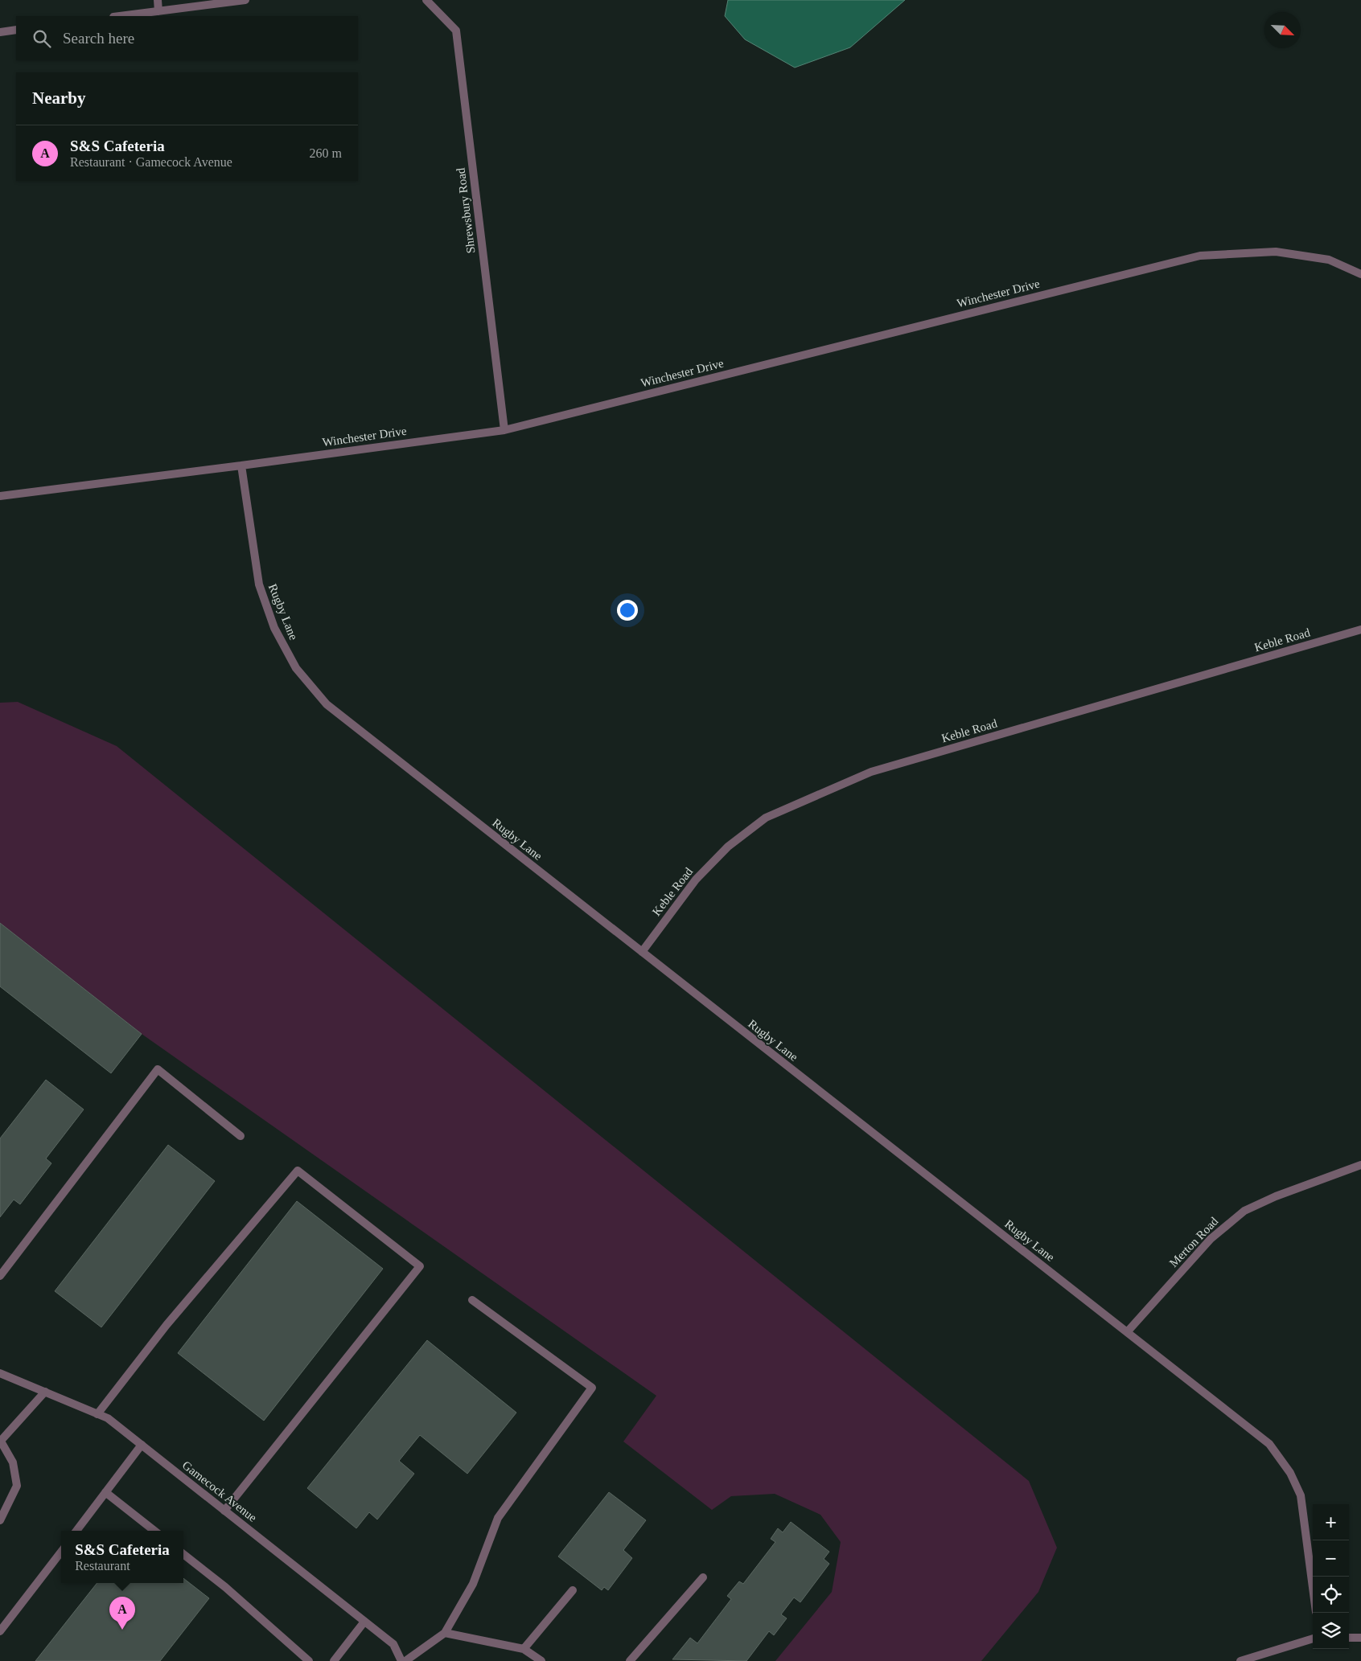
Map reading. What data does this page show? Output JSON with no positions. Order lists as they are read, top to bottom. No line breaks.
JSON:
{"streets":{"street":["Shrewsbury Road","Winchester Drive","Rugby Lane","Keble Road","Merton Road","Gamecock Avenue"]},"crossings":[["Shrewsbury Road","Winchester Drive"],["Winchester Drive","Rugby Lane"],["Rugby Lane","Keble Road"],["Rugby Lane","Merton Road"]],"north":"bottom right","page":{"search":"Search here","heading":"Nearby","list":[{"mark":"A","name":"S&S Cafeteria","note":"Restaurant · Gamecock Avenue","value":"260 m"}],"map_buttons":["+","−"],"popup":["S&S Cafeteria","Restaurant"],"pins":"A"}}
